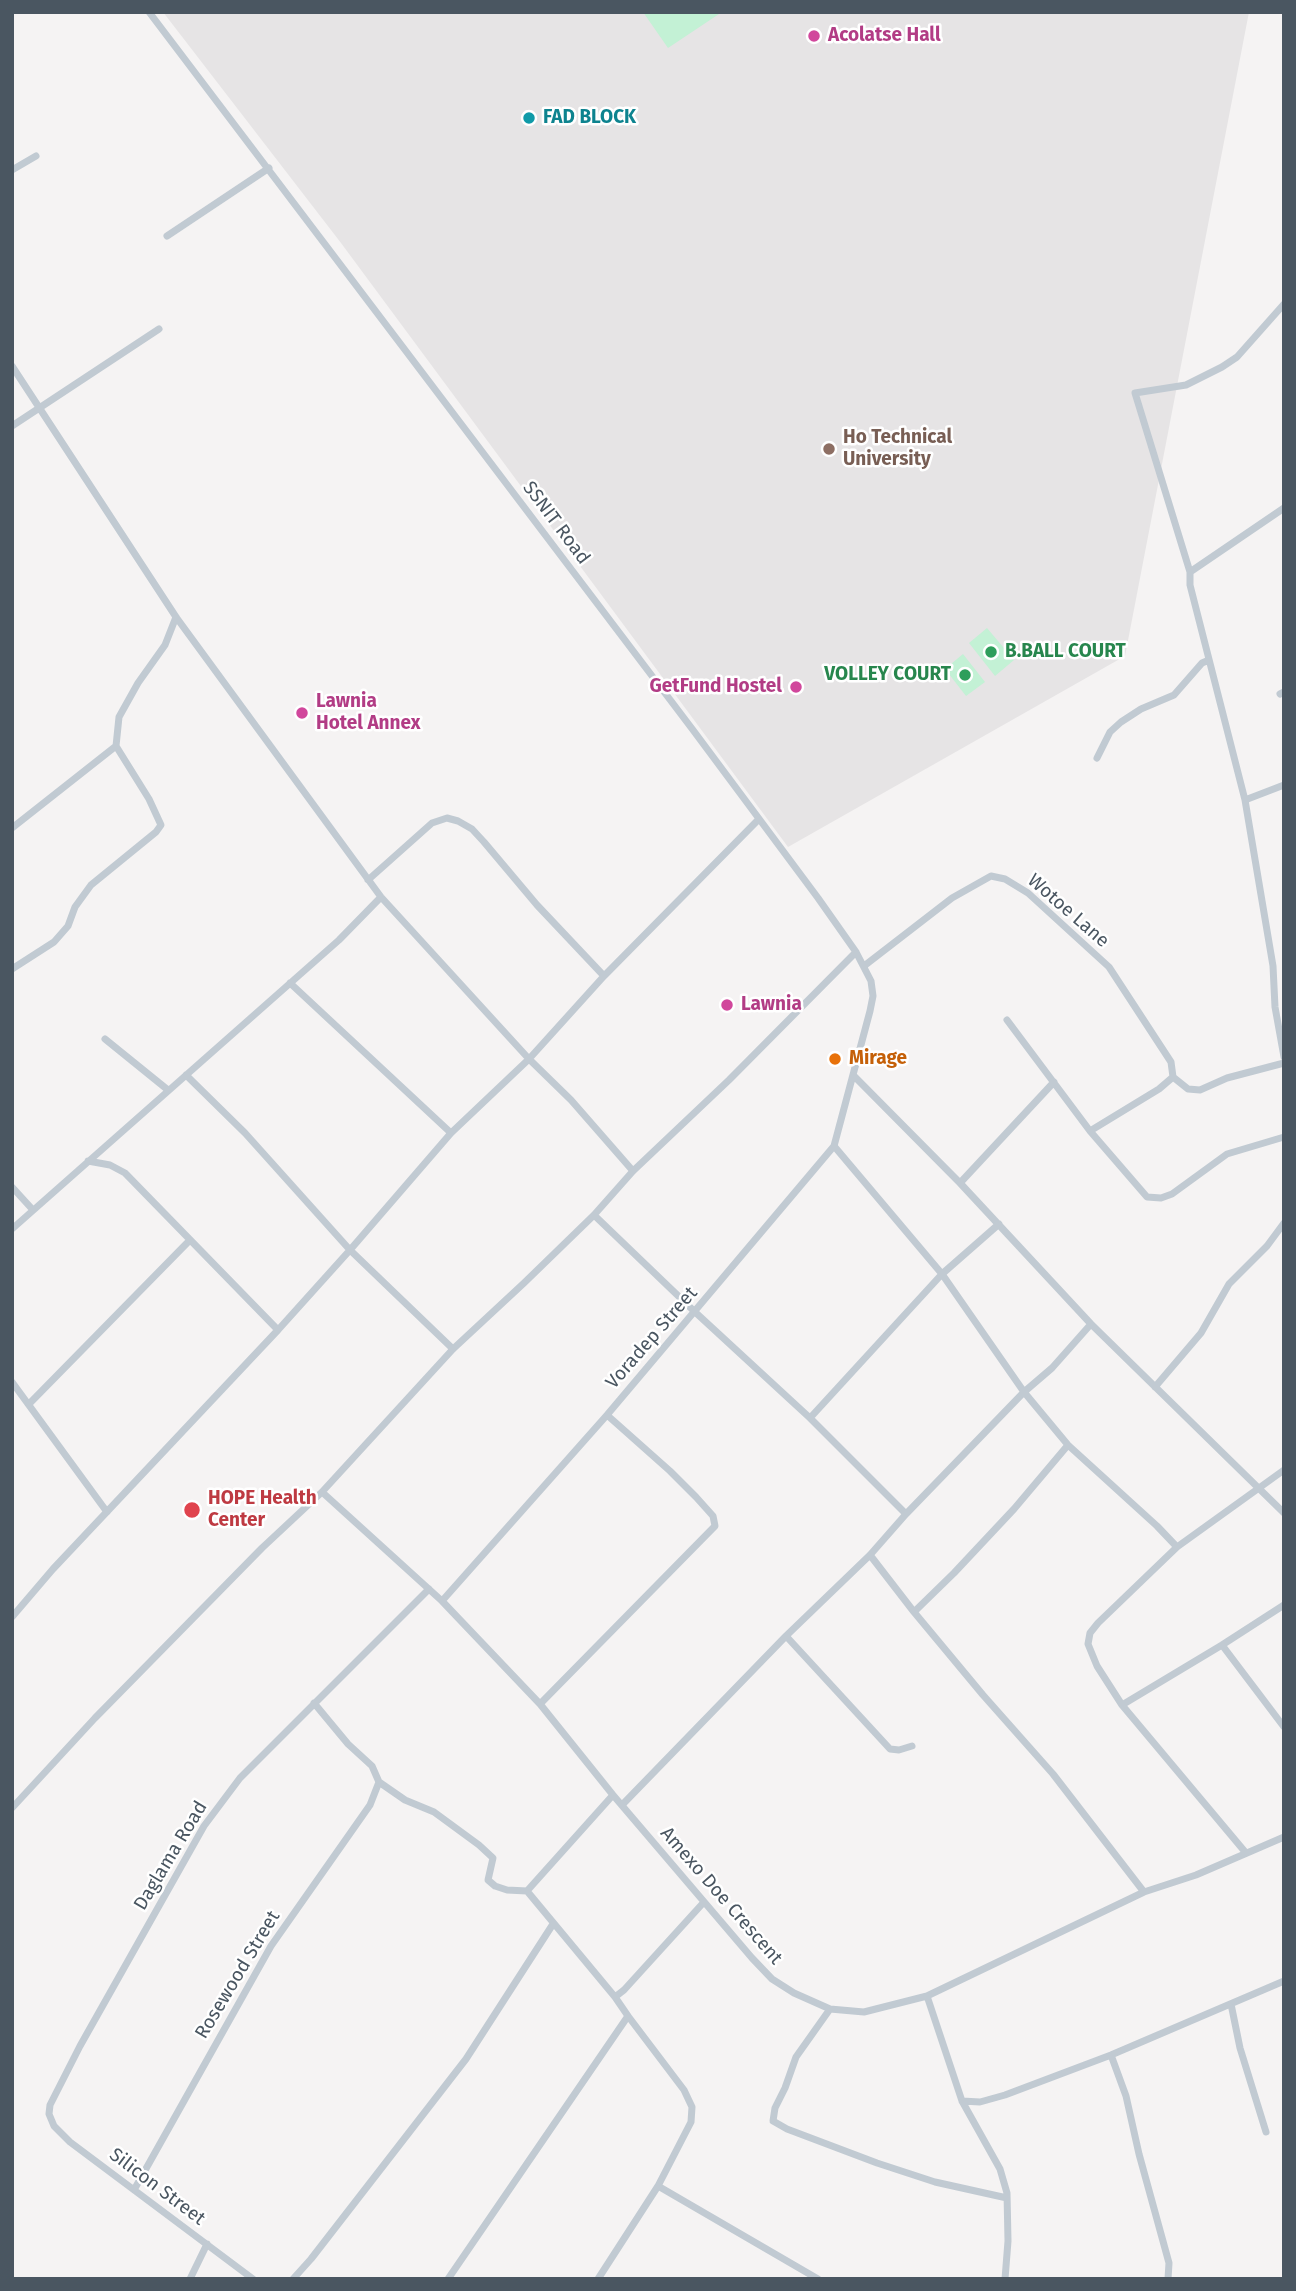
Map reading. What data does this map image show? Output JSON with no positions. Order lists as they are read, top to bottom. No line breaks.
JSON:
{"streets":{"street":["SSNIT Road","Wotoe Lane","Voradep Street","Daglama Road","Amexo Doe Crescent","Rosewood Street","Silicon Street"]},"crossings":[["SSNIT Road","Wotoe Lane"],["SSNIT Road","Voradep Street"],["Voradep Street","Amexo Doe Crescent"],["Daglama Road","Amexo Doe Crescent"],["Daglama Road","Silicon Street"],["Rosewood Street","Silicon Street"]],"places":["Acolatse Hall","FAD BLOCK","Ho Technical University","B.BALL COURT","VOLLEY COURT","GetFund Hostel","Lawnia Hotel Annex","Lawnia","Mirage","HOPE Health Center"]}
